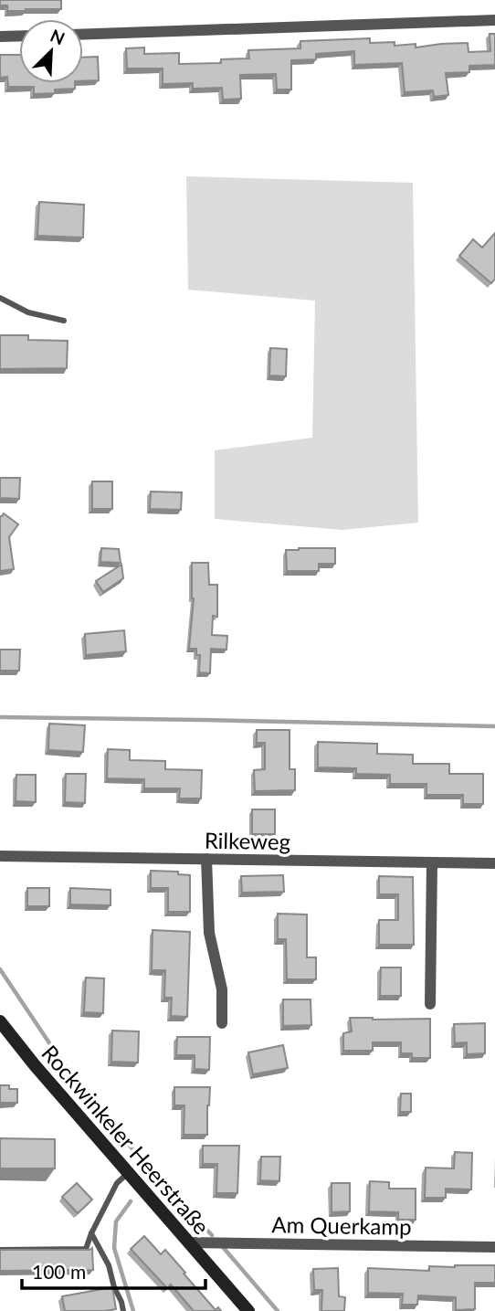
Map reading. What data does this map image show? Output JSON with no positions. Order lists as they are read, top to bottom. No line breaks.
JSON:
{"streets":{"main road":["Rockwinkeler Heerstraße"],"street":["Rilkeweg","Am Querkamp"]},"crossings":[["Rockwinkeler Heerstraße","Am Querkamp"]],"scale_bar":"100 m","north":"top right"}
